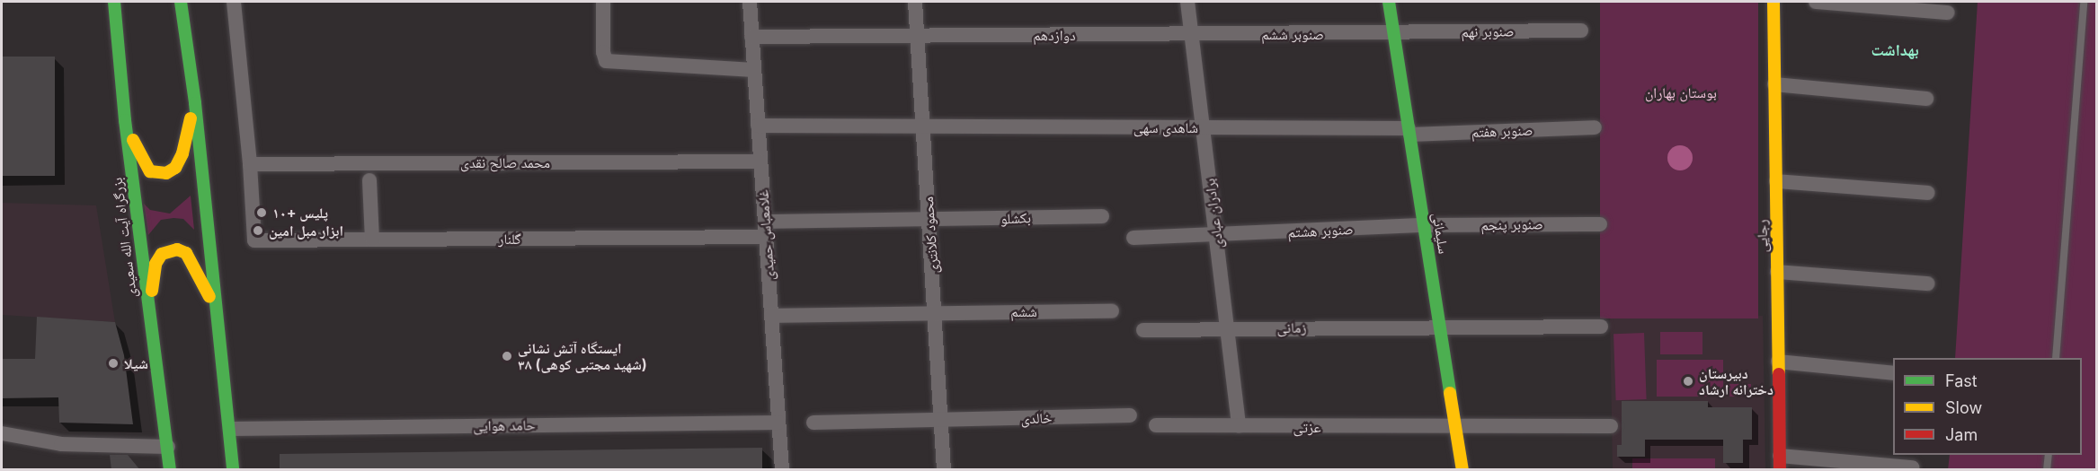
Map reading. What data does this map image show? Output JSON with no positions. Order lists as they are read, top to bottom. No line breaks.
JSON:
{"streets":{"main road":["سلیمانی","رجایی","بزرگراه آیت الله سعیدی"],"street":["صنوبر نهم","صنوبر ششم","دوازدهم","شاهدی سهی","صنوبر هفتم","محمد صالح نقدی","برادران عبادی","بکشلو","صنوبر پنجم","صنوبر هشتم","غلامعباس حمیدی","محمود کلانتری","گلنار","ششم","زمانی","خالدی","حامد هوایی","عزتی"]},"crossings":[["صنوبر نهم","صنوبر ششم"],["صنوبر نهم","سلیمانی"],["صنوبر ششم","دوازدهم"],["صنوبر ششم","برادران عبادی"],["صنوبر ششم","سلیمانی"],["دوازدهم","برادران عبادی"],["دوازدهم","غلامعباس حمیدی"],["دوازدهم","محمود کلانتری"],["شاهدی سهی","صنوبر هفتم"],["شاهدی سهی","برادران عبادی"],["شاهدی سهی","سلیمانی"],["شاهدی سهی","غلامعباس حمیدی"],["شاهدی سهی","محمود کلانتری"],["صنوبر هفتم","سلیمانی"],["محمد صالح نقدی","غلامعباس حمیدی"],["محمد صالح نقدی","گلنار"],["برادران عبادی","صنوبر هشتم"],["برادران عبادی","زمانی"],["برادران عبادی","عزتی"],["بکشلو","غلامعباس حمیدی"],["بکشلو","محمود کلانتری"],["بکشلو","گلنار"],["صنوبر پنجم","صنوبر هشتم"],["صنوبر پنجم","سلیمانی"],["صنوبر هشتم","سلیمانی"],["سلیمانی","زمانی"],["سلیمانی","عزتی"],["غلامعباس حمیدی","گلنار"],["غلامعباس حمیدی","ششم"],["غلامعباس حمیدی","حامد هوایی"],["محمود کلانتری","ششم"],["محمود کلانتری","خالدی"]],"districts":["بهداشت"],"parks":["بوستان بهاران"],"places":["پلیس +۱۰","ابزار مبل امین","ایستگاه آتش نشانی ۳۸ (شهید مجتبی کوهی)","شیلا","دبیرستان دخترانه ارشاد"],"legend":["Fast","Slow","Jam"]}
